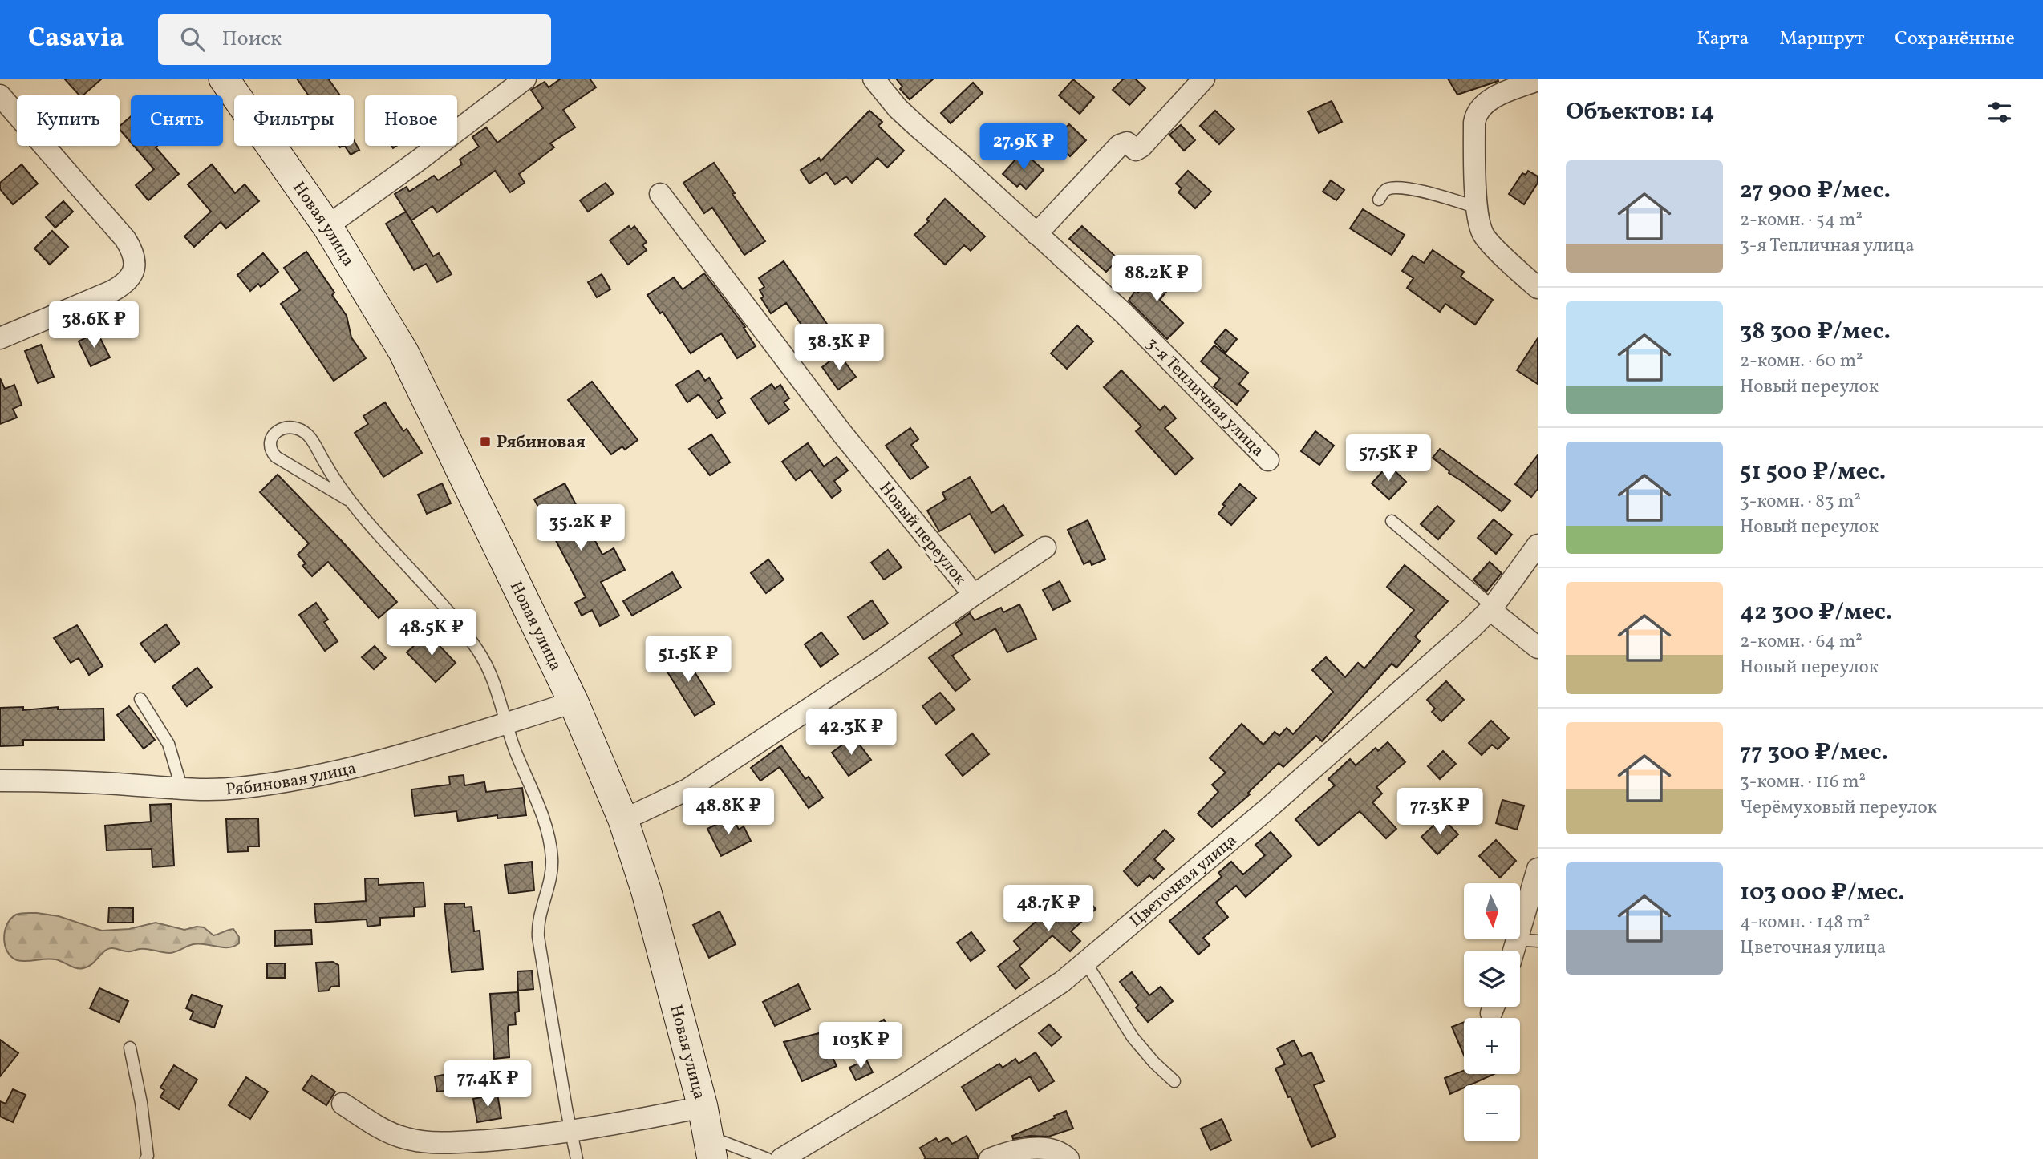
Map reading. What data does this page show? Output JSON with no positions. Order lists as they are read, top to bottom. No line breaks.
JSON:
{"streets":{"main road":["Новая улица"],"street":["3-я Тепличная улица","Новый переулок","Рябиновая улица","Цветочная улица"]},"crossings":[["Новая улица","Новый переулок"],["Новая улица","Рябиновая улица"]],"places":{"transit":["Рябиновая"]},"north":"bottom","page":{"header":"Casavia","search":"Поиск","nav":["Карта","Маршрут","Сохранённые"],"heading":"Объектов: 14","chip":["Купить","Снять","Фильтры","Новое"],"price":["27.9K ₽","88.2K ₽","38.6K ₽","38.3K ₽","57.5K ₽","35.2K ₽","48.5K ₽","51.5K ₽","42.3K ₽","48.8K ₽","77.3K ₽","48.7K ₽","103K ₽","77.4K ₽"],"list":[{"name":"27 900 ₽/мес.","note":"2-комн. · 54 m² · 3-я Тепличная улица"},{"name":"38 300 ₽/мес.","note":"2-комн. · 60 m² · Новый переулок"},{"name":"51 500 ₽/мес.","note":"3-комн. · 83 m² · Новый переулок"},{"name":"42 300 ₽/мес.","note":"2-комн. · 64 m² · Новый переулок"},{"name":"77 300 ₽/мес.","note":"3-комн. · 116 m² · Черёмуховый переулок"},{"name":"103 000 ₽/мес.","note":"4-комн. · 148 m² · Цветочная улица"}],"map_buttons":["+","−"]}}
